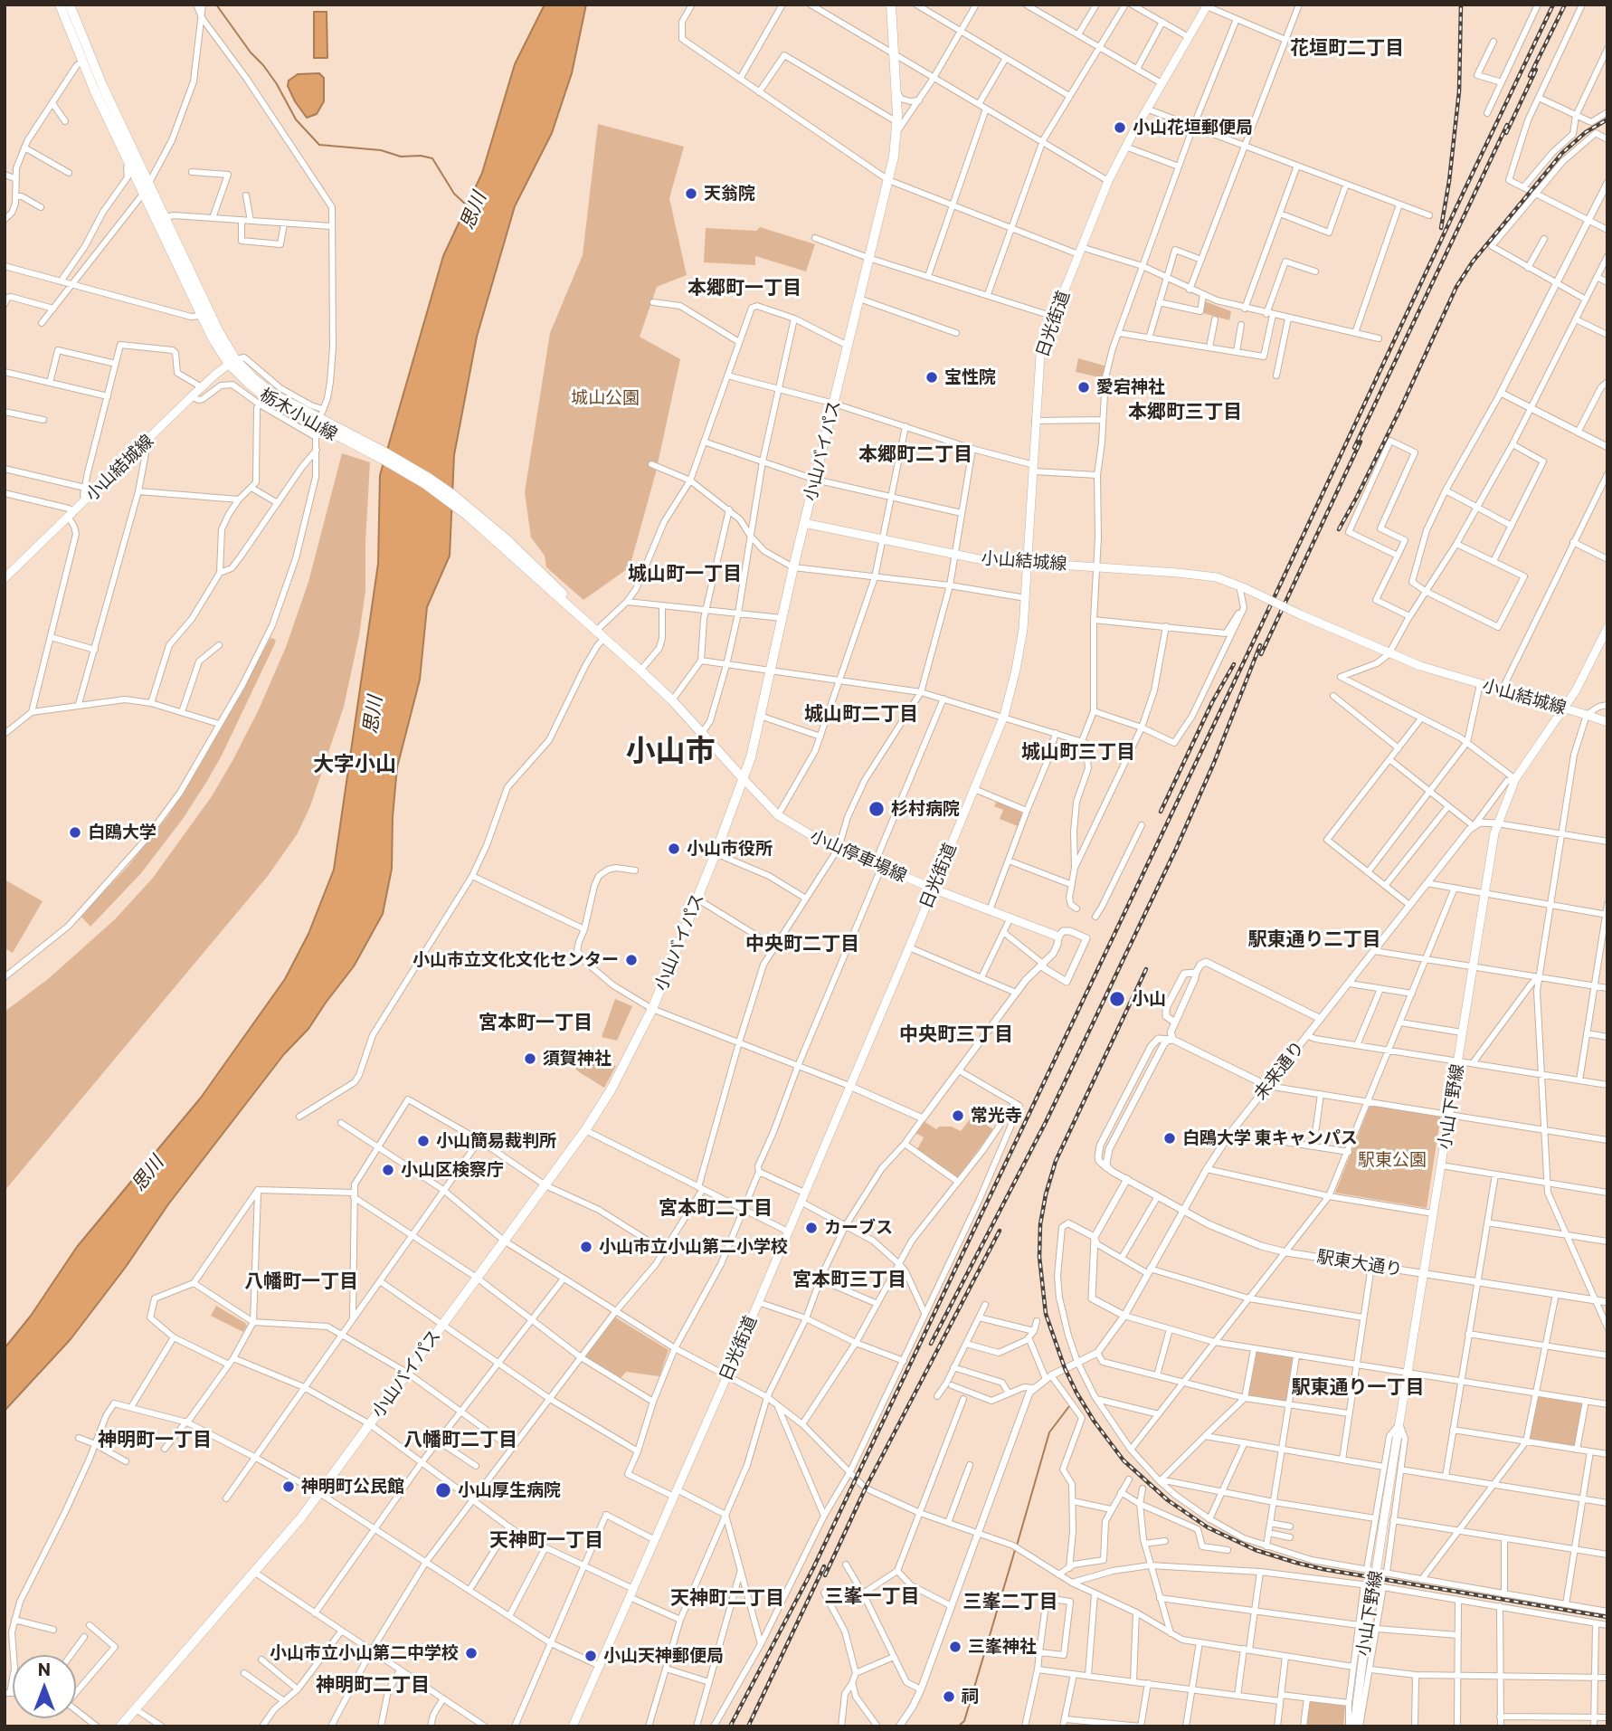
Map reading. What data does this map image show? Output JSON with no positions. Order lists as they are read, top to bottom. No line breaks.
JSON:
{"streets":{"main road":["日光街道","栃木小山線","小山バイパス","小山結城線","小山停車場線","小山下野線"],"street":["未来通り","駅東大通り"]},"crossings":[["日光街道","小山結城線"],["日光街道","小山停車場線"],["栃木小山線","小山バイパス"],["栃木小山線","小山結城線"],["栃木小山線","小山停車場線"],["小山バイパス","小山結城線"],["小山バイパス","小山停車場線"],["小山結城線","小山下野線"],["未来通り","駅東大通り"],["小山下野線","駅東大通り"]],"districts":["花垣町二丁目","本郷町一丁目","本郷町三丁目","本郷町二丁目","城山町一丁目","城山町二丁目","小山市","城山町三丁目","大字小山","駅東通り二丁目","中央町二丁目","宮本町一丁目","中央町三丁目","宮本町二丁目","宮本町三丁目","八幡町一丁目","駅東通り一丁目","神明町一丁目","八幡町二丁目","天神町一丁目","三峯一丁目","天神町二丁目","三峯二丁目","神明町二丁目"],"water":["思川"],"parks":["城山公園","駅東公園"],"places":["小山花垣郵便局","天翁院","宝性院","愛宕神社","杉村病院","白鴎大学","小山市役所","小山市立文化文化センター","小山","須賀神社","常光寺","白鴎大学 東キャンパス","小山簡易裁判所","小山区検察庁","カーブス","小山市立小山第二小学校","神明町公民館","小山厚生病院","三峯神社","小山市立小山第二中学校","小山天神郵便局","祠"],"north":"top"}
